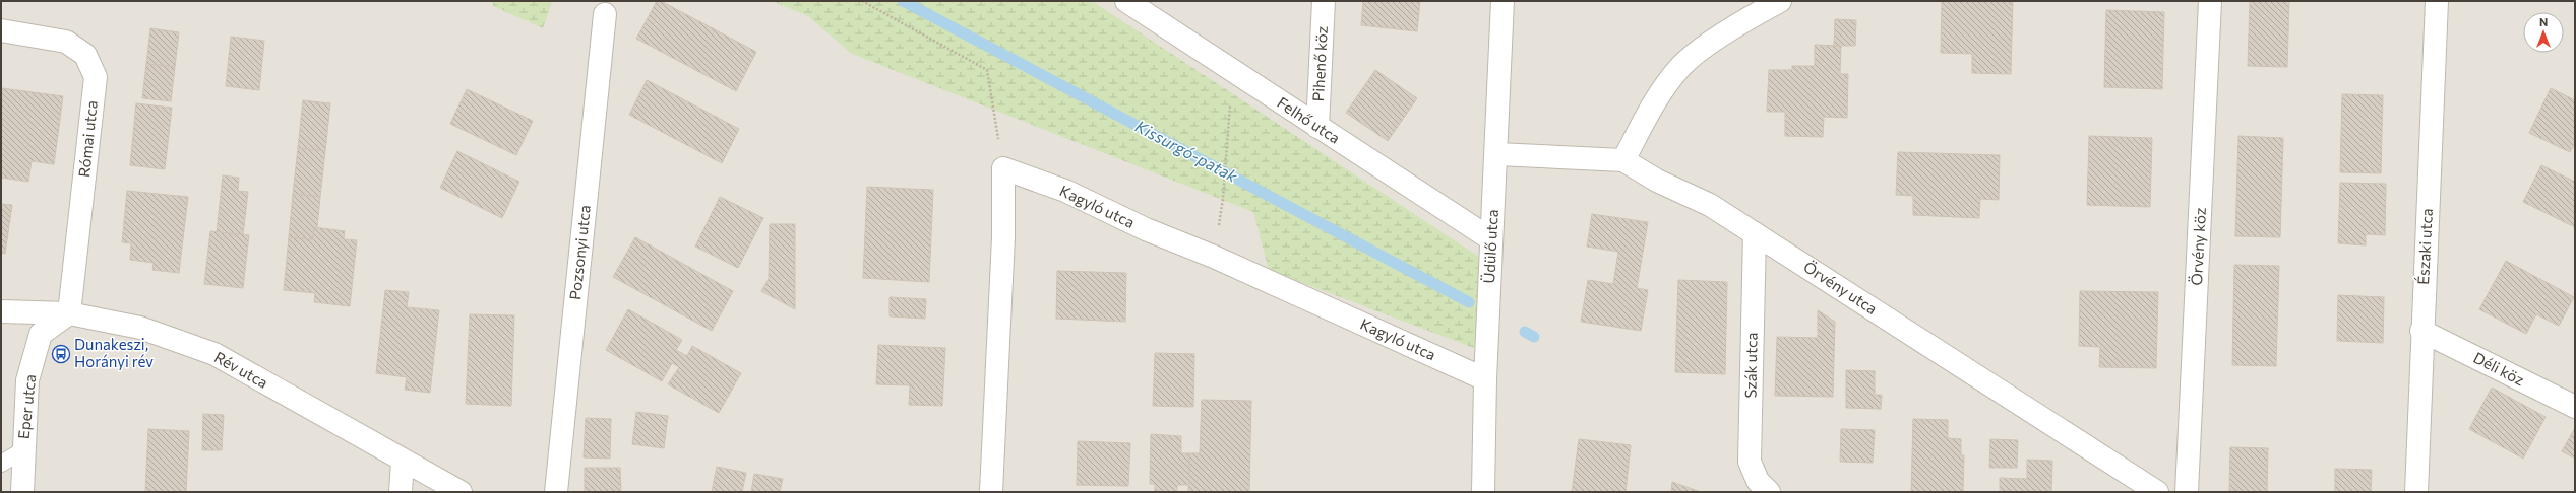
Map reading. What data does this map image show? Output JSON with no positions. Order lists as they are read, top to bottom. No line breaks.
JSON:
{"streets":{"street":["Pihenő köz","Felhő utca","Római utca","Kagyló utca","Üdülő utca","Örvény köz","Északi utca","Pozsonyi utca","Örvény utca","Szák utca","Déli köz","Rév utca","Eper utca"]},"crossings":[["Pihenő köz","Felhő utca"],["Felhő utca","Üdülő utca"],["Római utca","Rév utca"],["Római utca","Eper utca"],["Kagyló utca","Üdülő utca"],["Üdülő utca","Örvény utca"],["Északi utca","Déli köz"],["Örvény utca","Szák utca"],["Rév utca","Eper utca"]],"water":["Kissurgó-patak"],"places":{"bus stop":["Dunakeszi, Horányi rév"]},"north":"top"}
